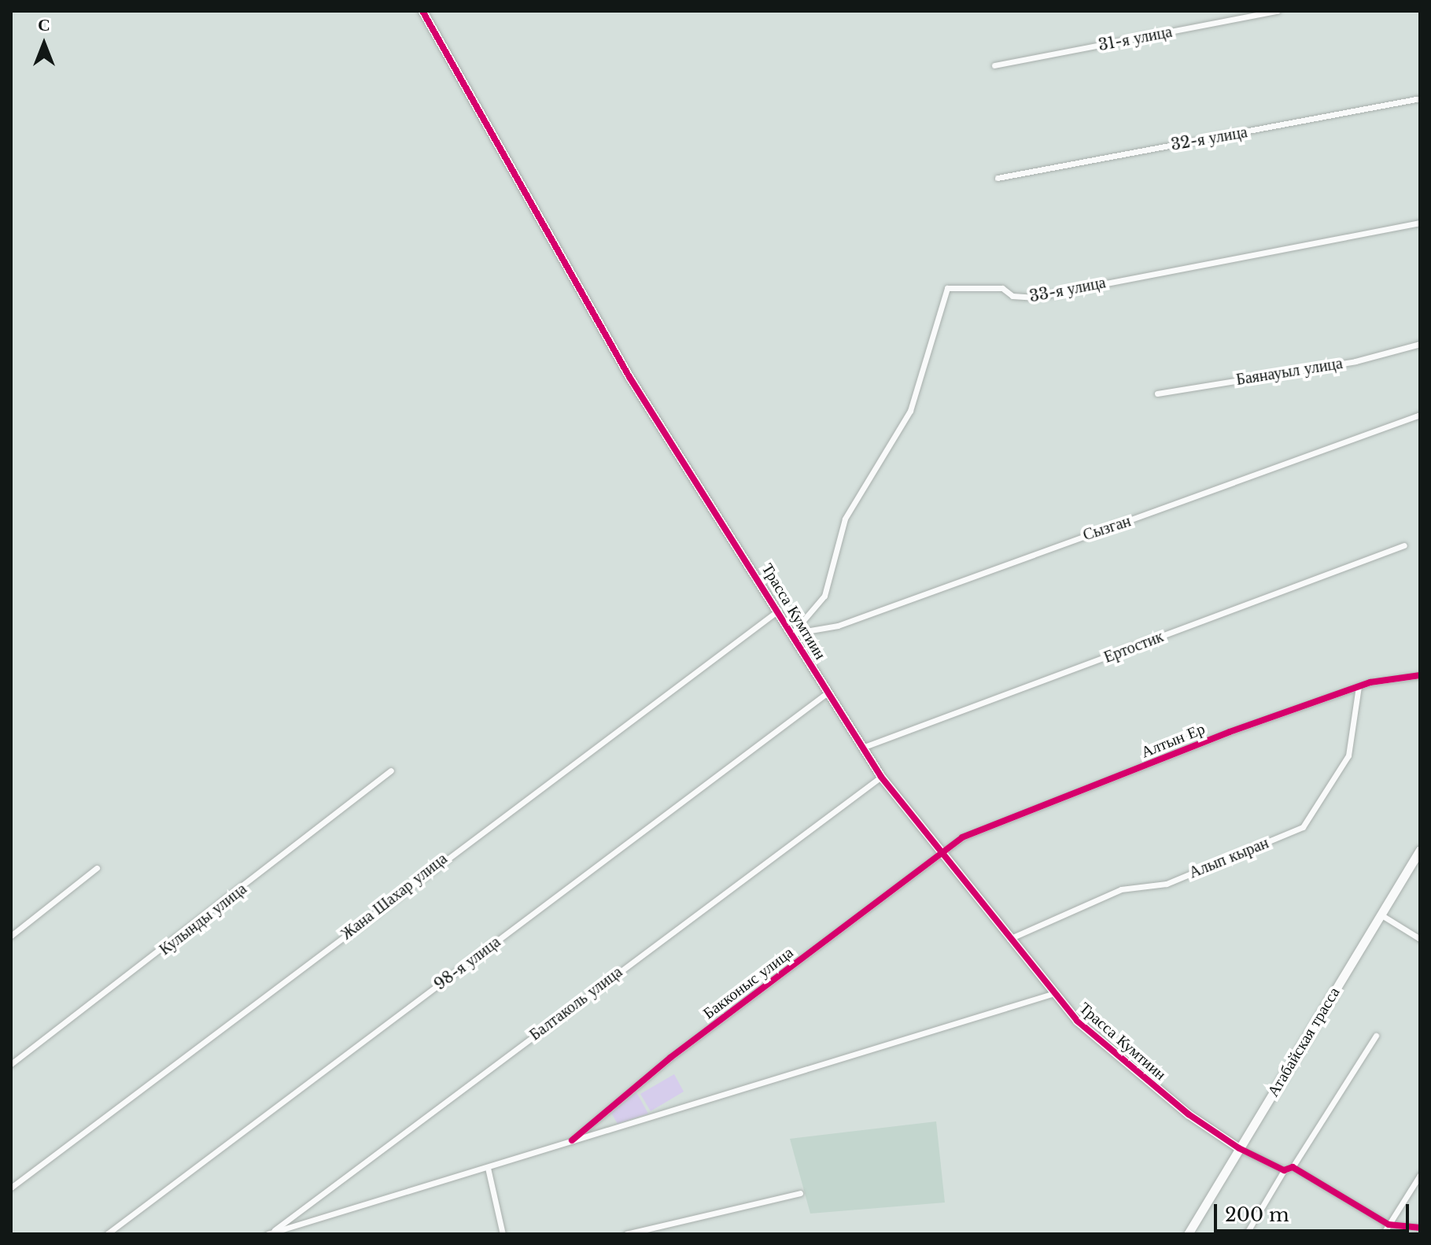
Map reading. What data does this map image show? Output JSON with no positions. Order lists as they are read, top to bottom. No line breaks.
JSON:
{"streets":{"street":["31-я улица","32-я улица","33-я улица","Баянауыл улица","Сызган","Трасса Кумтиин","Ертостик","Алтын Ер","Алып кыран","Жана Шахар улица","Кулынды улица","98-я улица","Бакконыс улица","Балтаколь улица","Атабайская трасса"]},"crossings":[["33-я улица","Сызган"],["33-я улица","Трасса Кумтиин"],["Сызган","Трасса Кумтиин"],["Трасса Кумтиин","Ертостик"],["Трасса Кумтиин","Алтын Ер"],["Трасса Кумтиин","Алып кыран"],["Трасса Кумтиин","Жана Шахар улица"],["Трасса Кумтиин","98-я улица"],["Трасса Кумтиин","Бакконыс улица"],["Трасса Кумтиин","Балтаколь улица"],["Трасса Кумтиин","Атабайская трасса"],["Алтын Ер","Алып кыран"],["Алтын Ер","Бакконыс улица"]],"scale_bar":"200 m","north":"top"}
